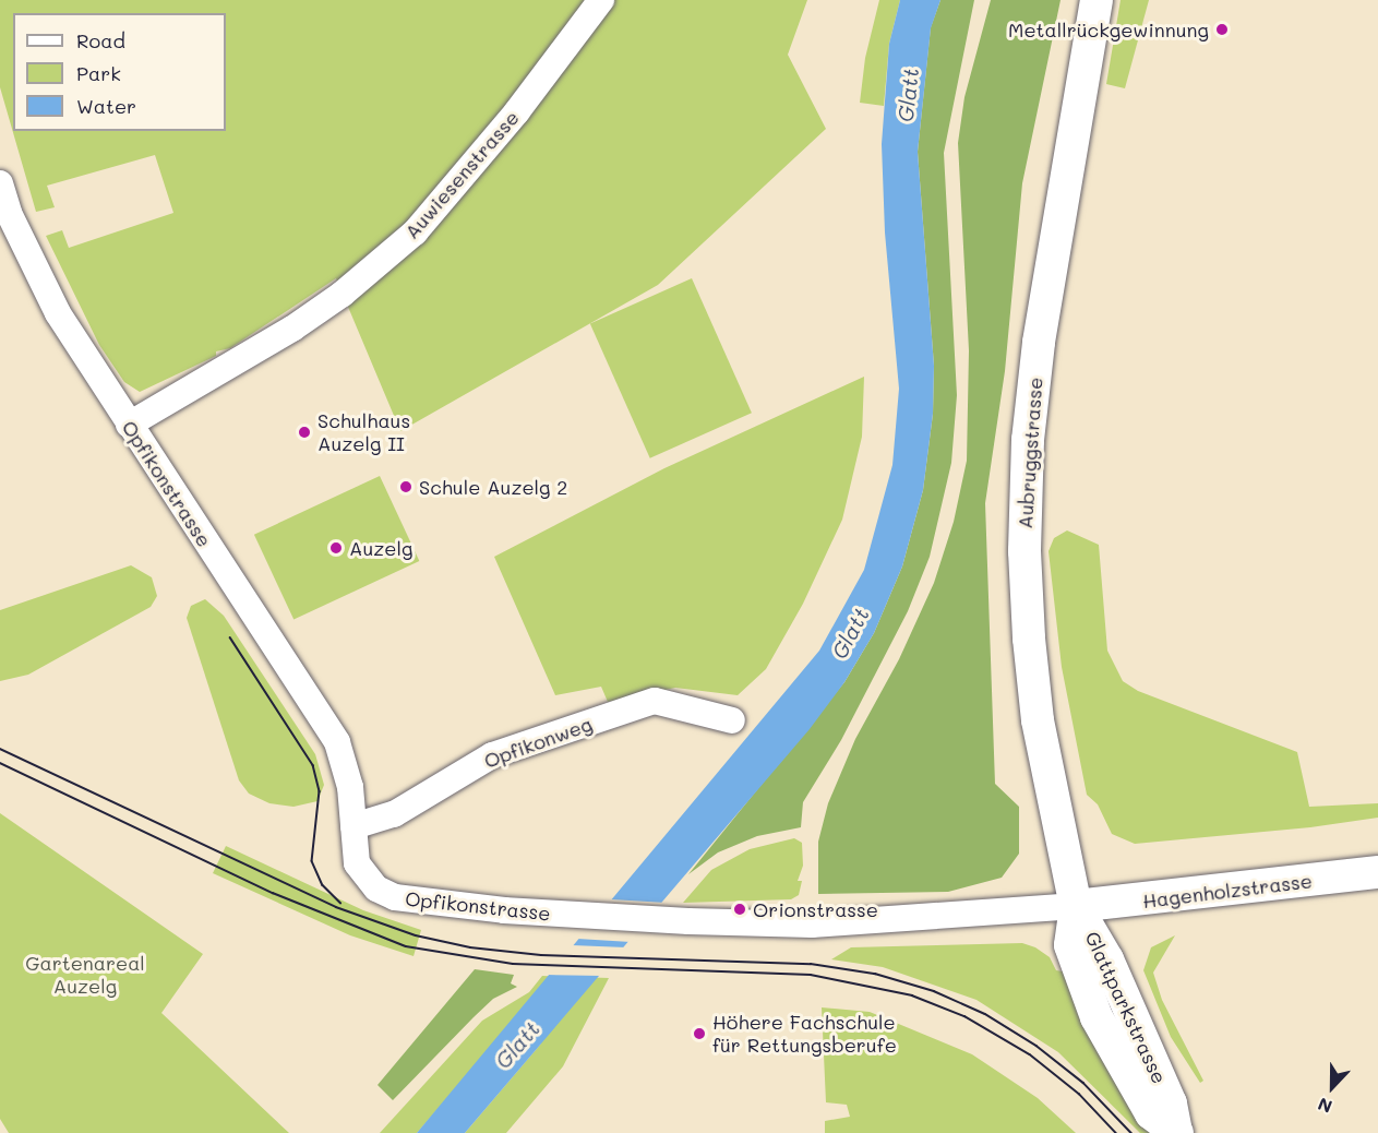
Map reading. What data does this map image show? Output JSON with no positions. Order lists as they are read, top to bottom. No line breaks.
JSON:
{"streets":{"street":["Auwiesenstrasse","Aubruggstrasse","Opfikonstrasse","Opfikonweg","Hagenholzstrasse","Glattparkstrasse"]},"crossings":[["Auwiesenstrasse","Opfikonstrasse"],["Aubruggstrasse","Opfikonstrasse"],["Aubruggstrasse","Hagenholzstrasse"],["Aubruggstrasse","Glattparkstrasse"],["Opfikonstrasse","Opfikonweg"],["Opfikonstrasse","Hagenholzstrasse"],["Opfikonstrasse","Glattparkstrasse"],["Hagenholzstrasse","Glattparkstrasse"]],"water":["Glatt"],"parks":["Gartenareal Auzelg"],"places":["Metallrückgewinnung","Schulhaus Auzelg II","Schule Auzelg 2","Auzelg","Orionstrasse","Höhere Fachschule für Rettungsberufe"],"legend":["Road","Park","Water"],"north":"bottom"}
